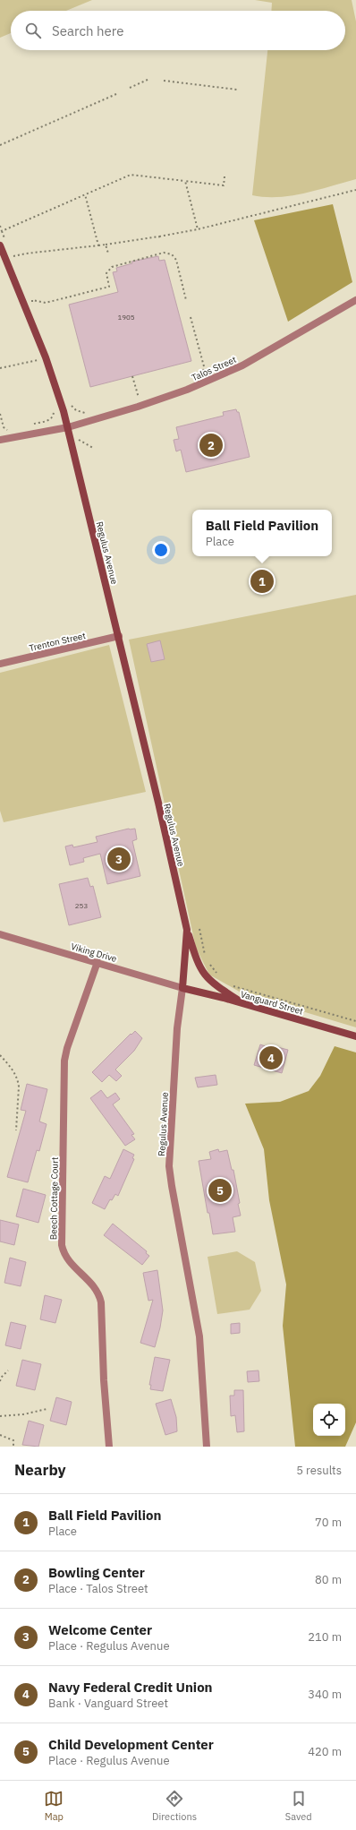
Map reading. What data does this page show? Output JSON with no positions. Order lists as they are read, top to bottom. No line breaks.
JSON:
{"streets":{"street":["Talos Street","Regulus Avenue","Trenton Street","Viking Drive","Vanguard Street","Beech Cottage Court"]},"crossings":[["Talos Street","Regulus Avenue"],["Regulus Avenue","Trenton Street"],["Regulus Avenue","Viking Drive"],["Regulus Avenue","Vanguard Street"],["Viking Drive","Vanguard Street"],["Viking Drive","Beech Cottage Court"]],"house_numbers":["1905","253"],"page":{"search":"Search here","pins":["2","1","3","4","5"],"popup":["Ball Field Pavilion","Place"],"heading":["Nearby","5 results"],"list":[{"mark":"1","name":"Ball Field Pavilion","note":"Place","value":"70 m"},{"mark":"2","name":"Bowling Center","note":"Place · Talos Street","value":"80 m"},{"mark":"3","name":"Welcome Center","note":"Place · Regulus Avenue","value":"210 m"},{"mark":"4","name":"Navy Federal Credit Union","note":"Bank · Vanguard Street","value":"340 m"},{"mark":"5","name":"Child Development Center","note":"Place · Regulus Avenue","value":"420 m"}],"nav":["Map","Directions","Saved"]}}
